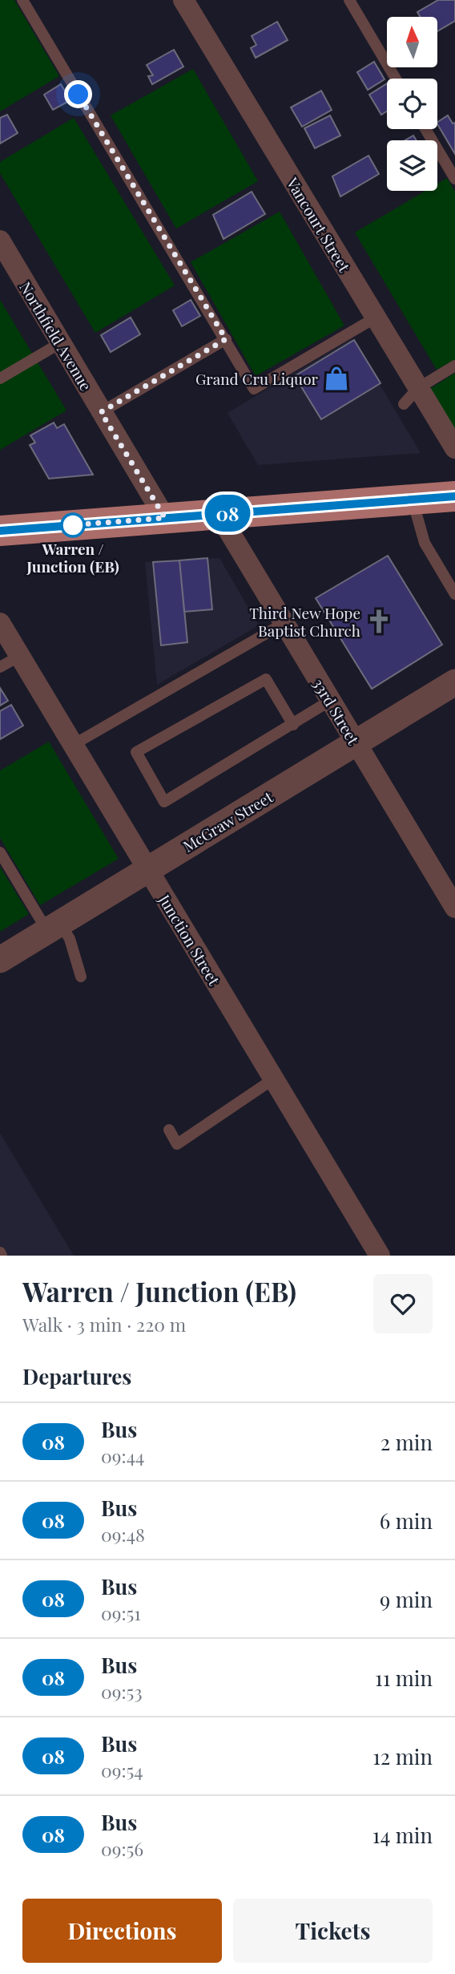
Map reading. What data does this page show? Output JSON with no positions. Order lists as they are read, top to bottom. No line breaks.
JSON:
{"streets":{"street":["Vancourt Street","Northfield Avenue","33rd Street","McGraw Street","Junction Street"]},"crossings":[["33rd Street","McGraw Street"],["McGraw Street","Junction Street"]],"places":{"shop":["Grand Cru Liquor"],"other":["Warren / Junction (EB)"],"church":["Third New Hope Baptist Church"]},"lines":["bus line 08"],"north":"top","page":{"on_map":"08","heading":[["Warren / Junction (EB)","Walk · 3 min · 220 m"],"Departures"],"list":[{"mark":"08","name":"Bus","note":"09:44","value":"2 min"},{"mark":"08","name":"Bus","note":"09:48","value":"6 min"},{"mark":"08","name":"Bus","note":"09:51","value":"9 min"},{"mark":"08","name":"Bus","note":"09:53","value":"11 min"},{"mark":"08","name":"Bus","note":"09:54","value":"12 min"},{"mark":"08","name":"Bus","note":"09:56","value":"14 min"}],"buttons":["Directions","Tickets"]}}
